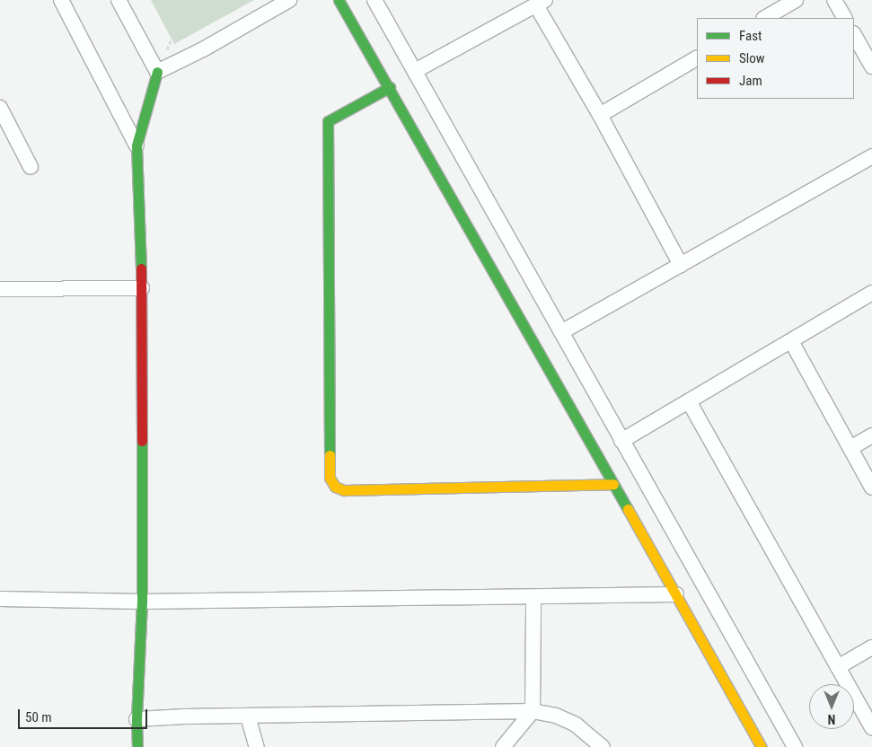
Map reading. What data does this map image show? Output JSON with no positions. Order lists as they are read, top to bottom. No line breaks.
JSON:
{"legend":["Fast","Slow","Jam"],"scale_bar":"50 m","north":"bottom"}
